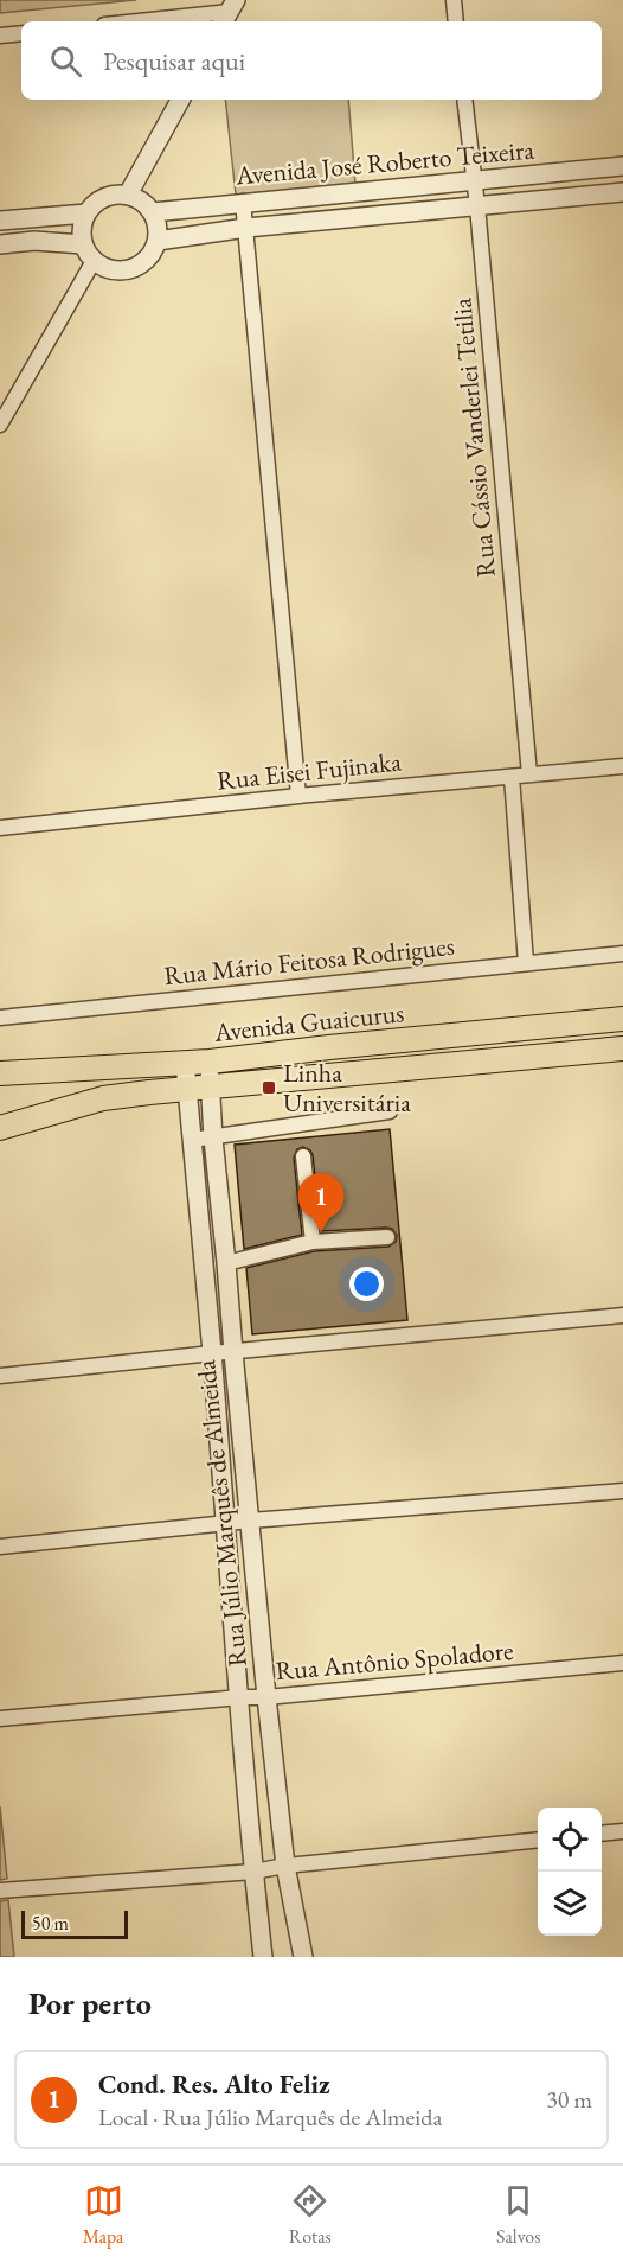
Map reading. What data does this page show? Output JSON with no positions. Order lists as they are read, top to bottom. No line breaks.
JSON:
{"streets":{"main road":["Avenida Guaicurus"],"street":["Avenida José Roberto Teixeira","Rua Cássio Vanderlei Tetilia","Rua Eisei Fujinaka","Rua Mário Feitosa Rodrigues","Rua Júlio Marquês de Almeida","Rua Antônio Spoladore"]},"crossings":[["Avenida José Roberto Teixeira","Rua Cássio Vanderlei Tetilia"],["Rua Cássio Vanderlei Tetilia","Rua Eisei Fujinaka"],["Avenida Guaicurus","Rua Júlio Marquês de Almeida"],["Rua Júlio Marquês de Almeida","Rua Antônio Spoladore"]],"places":{"transit":["Linha Universitária"]},"scale_bar":"50 m","page":{"search":"Pesquisar aqui","pins":"1","scale":"50 m","heading":"Por perto","list":[{"mark":"1","name":"Cond. Res. Alto Feliz","note":"Local · Rua Júlio Marquês de Almeida","value":"30 m"}],"nav":["Mapa","Rotas","Salvos"]}}
